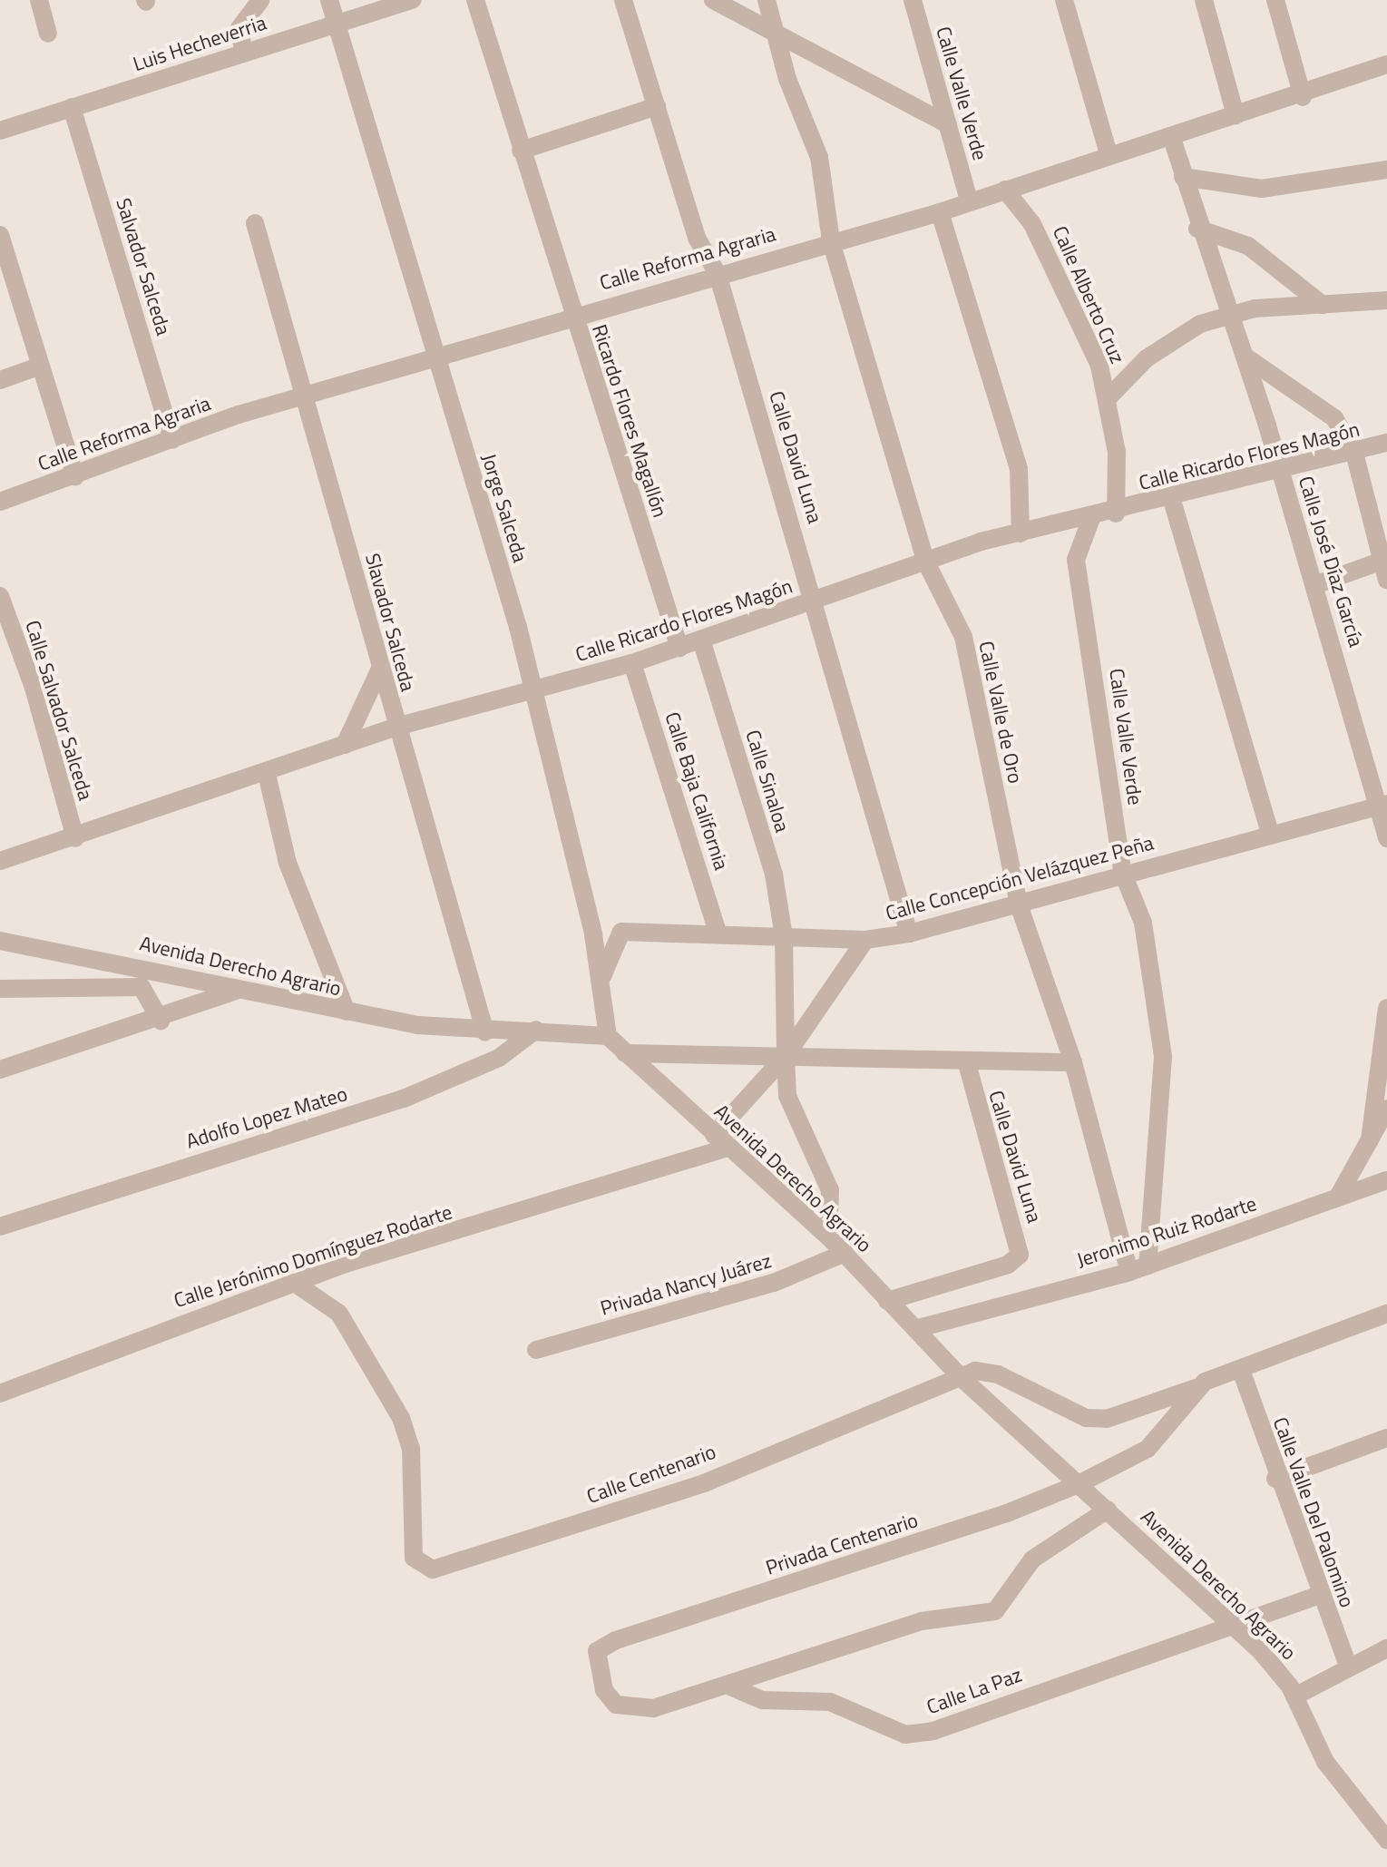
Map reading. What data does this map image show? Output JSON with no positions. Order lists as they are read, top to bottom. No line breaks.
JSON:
{"streets":{"street":["Luis Hecheverria","Calle Valle Verde","Calle Reforma Agraria","Salvador Salceda","Calle Alberto Cruz","Ricardo Flores Magallón","Calle Ricardo Flores Magón","Calle David Luna","Jorge Salceda","Calle José Díaz García","Slavador Salceda","Calle Salvador Salceda","Calle Valle de Oro","Calle Sinaloa","Calle Baja California","Calle Concepción Velázquez Peña","Avenida Derecho Agrario","Adolfo Lopez Mateo","Jeronimo Ruiz Rodarte","Calle Jerónimo Domínguez Rodarte","Privada Nancy Juárez","Calle Centenario","Calle Valle Del Palomino","Privada Centenario","Calle La Paz"]},"crossings":[["Luis Hecheverria","Salvador Salceda"],["Luis Hecheverria","Jorge Salceda"],["Calle Valle Verde","Calle Reforma Agraria"],["Calle Valle Verde","Calle Ricardo Flores Magón"],["Calle Valle Verde","Calle Concepción Velázquez Peña"],["Calle Valle Verde","Jeronimo Ruiz Rodarte"],["Calle Reforma Agraria","Salvador Salceda"],["Calle Reforma Agraria","Calle Alberto Cruz"],["Calle Reforma Agraria","Ricardo Flores Magallón"],["Calle Reforma Agraria","Calle David Luna"],["Calle Reforma Agraria","Jorge Salceda"],["Calle Reforma Agraria","Calle José Díaz García"],["Calle Reforma Agraria","Slavador Salceda"],["Calle Reforma Agraria","Calle Valle de Oro"],["Calle Alberto Cruz","Calle Ricardo Flores Magón"],["Ricardo Flores Magallón","Calle Ricardo Flores Magón"],["Calle Ricardo Flores Magón","Calle David Luna"],["Calle Ricardo Flores Magón","Jorge Salceda"],["Calle Ricardo Flores Magón","Calle José Díaz García"],["Calle Ricardo Flores Magón","Slavador Salceda"],["Calle Ricardo Flores Magón","Calle Salvador Salceda"],["Calle Ricardo Flores Magón","Calle Valle de Oro"],["Calle Ricardo Flores Magón","Calle Sinaloa"],["Calle Ricardo Flores Magón","Calle Baja California"],["Calle David Luna","Calle Concepción Velázquez Peña"],["Calle David Luna","Avenida Derecho Agrario"],["Jorge Salceda","Calle Concepción Velázquez Peña"],["Jorge Salceda","Avenida Derecho Agrario"],["Calle José Díaz García","Calle Concepción Velázquez Peña"],["Slavador Salceda","Avenida Derecho Agrario"],["Calle Valle de Oro","Calle Concepción Velázquez Peña"],["Calle Valle de Oro","Jeronimo Ruiz Rodarte"],["Calle Sinaloa","Calle Concepción Velázquez Peña"],["Calle Sinaloa","Avenida Derecho Agrario"],["Calle Baja California","Calle Concepción Velázquez Peña"],["Avenida Derecho Agrario","Adolfo Lopez Mateo"],["Avenida Derecho Agrario","Jeronimo Ruiz Rodarte"],["Avenida Derecho Agrario","Calle Jerónimo Domínguez Rodarte"],["Avenida Derecho Agrario","Privada Nancy Juárez"],["Avenida Derecho Agrario","Calle Centenario"],["Avenida Derecho Agrario","Privada Centenario"],["Avenida Derecho Agrario","Calle La Paz"],["Calle Jerónimo Domínguez Rodarte","Calle Centenario"],["Calle Centenario","Calle Valle Del Palomino"],["Calle Centenario","Privada Centenario"],["Calle Valle Del Palomino","Calle La Paz"],["Privada Centenario","Calle La Paz"]]}
